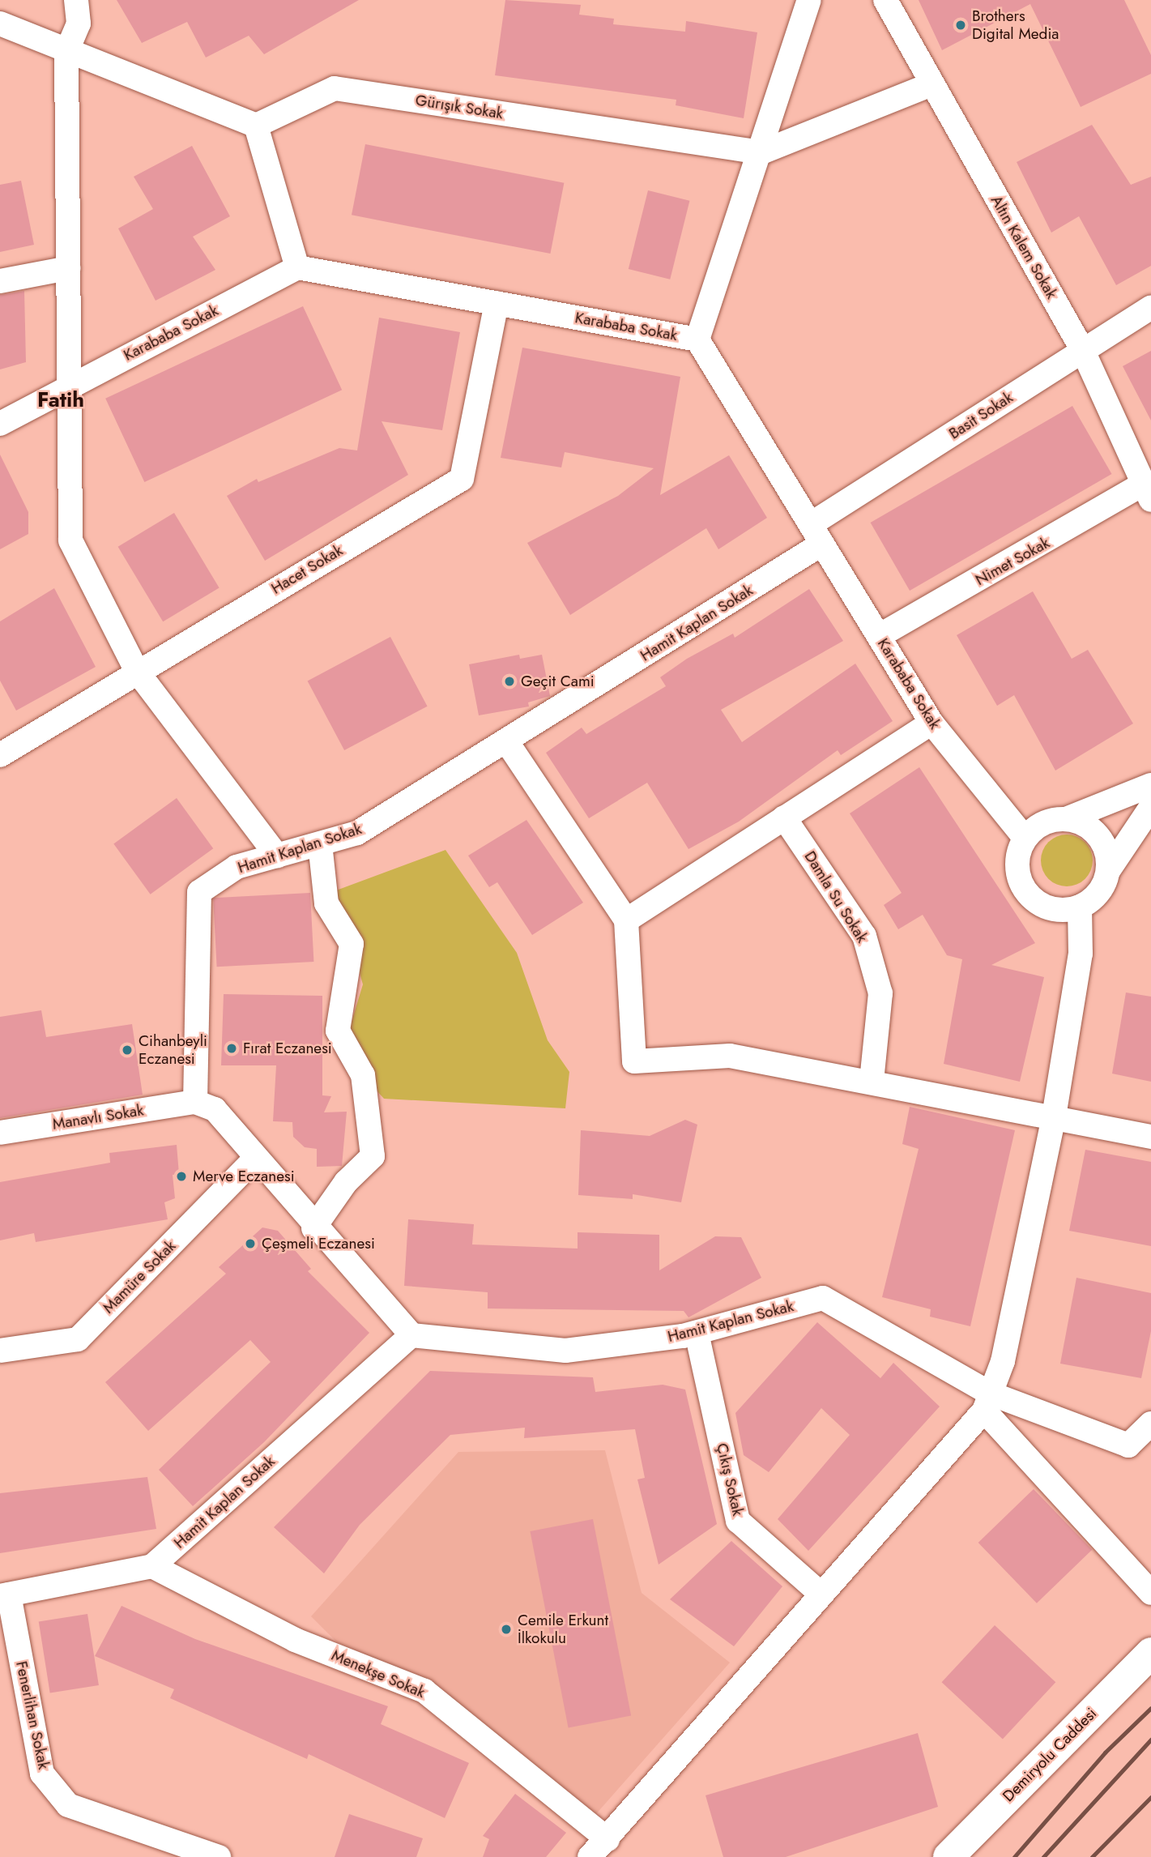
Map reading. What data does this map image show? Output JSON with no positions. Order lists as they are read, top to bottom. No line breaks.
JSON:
{"streets":{"main road":["Demiryolu Caddesi"],"street":["Gürışık Sokak","Altın Kalem Sokak","Karababa Sokak","Basit Sokak","Nimet Sokak","Hacet Sokak","Hamit Kaplan Sokak","Damla Su Sokak","Manavlı Sokak","Mamüre Sokak","Çıkış Sokak","Menekşe Sokak","Fenerlihan Sokak"]},"crossings":[["Altın Kalem Sokak","Basit Sokak"],["Altın Kalem Sokak","Nimet Sokak"],["Karababa Sokak","Basit Sokak"],["Karababa Sokak","Nimet Sokak"],["Karababa Sokak","Hacet Sokak"],["Karababa Sokak","Hamit Kaplan Sokak"],["Basit Sokak","Hamit Kaplan Sokak"],["Hamit Kaplan Sokak","Manavlı Sokak"],["Hamit Kaplan Sokak","Çıkış Sokak"],["Hamit Kaplan Sokak","Menekşe Sokak"]],"districts":["Fatih"],"places":["Brothers Digital Media","Geçit Cami","Fırat Eczanesi","Cihanbeyli Eczanesi","Merve Eczanesi","Çeşmeli Eczanesi","Cemile Erkunt İlkokulu"]}
